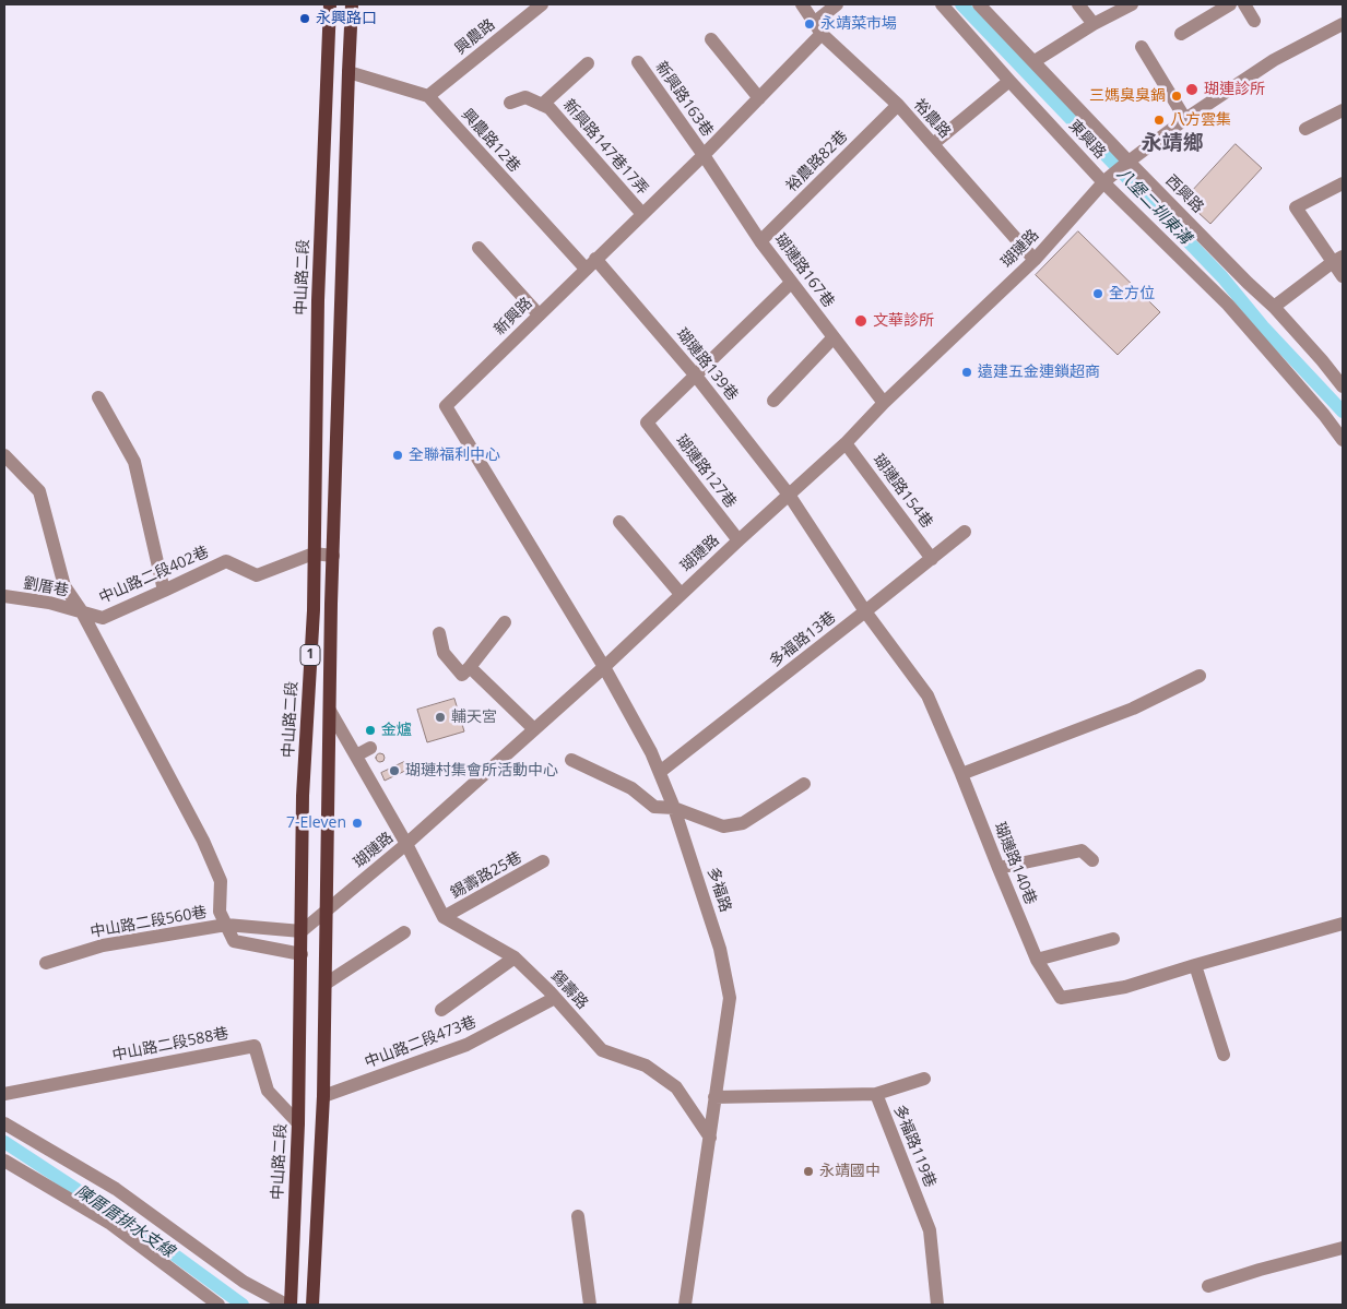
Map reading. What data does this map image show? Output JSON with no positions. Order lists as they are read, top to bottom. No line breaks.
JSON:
{"streets":{"main road":["中山路二段","1"],"street":["興農路","新興路163巷","裕農路","東興路","興農路12巷","新興路147巷17弄","裕農路82巷","西興路","瑚璉路","瑚璉路167巷","新興路","瑚璉路139巷","瑚璉路127巷","瑚璉路154巷","中山路二段402巷","劉厝巷","多福路13巷","瑚璉路140巷","錫壽路25巷","多福路","中山路二段560巷","錫壽路","中山路二段473巷","中山路二段588巷","多福路119巷"]},"crossings":[["興農路","興農路12巷"],["新興路163巷","瑚璉路167巷"],["新興路163巷","新興路"],["裕農路","裕農路82巷"],["裕農路","瑚璉路"],["裕農路","新興路"],["東興路","瑚璉路"],["興農路12巷","新興路"],["新興路147巷17弄","新興路"],["裕農路82巷","瑚璉路167巷"],["西興路","瑚璉路"],["瑚璉路","瑚璉路167巷"],["瑚璉路","中山路二段"],["瑚璉路","新興路"],["瑚璉路","瑚璉路139巷"],["瑚璉路","瑚璉路127巷"],["瑚璉路","瑚璉路154巷"],["瑚璉路","1"],["瑚璉路","瑚璉路140巷"],["瑚璉路","多福路"],["瑚璉路","中山路二段560巷"],["瑚璉路167巷","新興路"],["中山路二段","中山路二段402巷"],["中山路二段","中山路二段560巷"],["中山路二段","中山路二段588巷"],["新興路","瑚璉路139巷"],["新興路","多福路"],["瑚璉路139巷","瑚璉路127巷"],["瑚璉路139巷","瑚璉路140巷"],["瑚璉路154巷","多福路13巷"],["中山路二段402巷","劉厝巷"],["中山路二段402巷","1"],["中山路二段402巷","中山路二段560巷"],["劉厝巷","中山路二段560巷"],["多福路13巷","瑚璉路140巷"],["多福路13巷","多福路"],["1","中山路二段473巷"],["錫壽路25巷","錫壽路"],["多福路","錫壽路"],["多福路","多福路119巷"],["錫壽路","中山路二段473巷"]],"districts":["永靖鄉"],"water":["八堡二圳東溝","陳厝厝排水支線"],"places":["永興路口","永靖菜市場","瑚連診所","三媽臭臭鍋","八方雲集","全方位","文華診所","遠建五金連鎖超商","全聯福利中心","輔天宮","金爐","瑚璉村集會所活動中心","7-Eleven","永靖國中"]}
